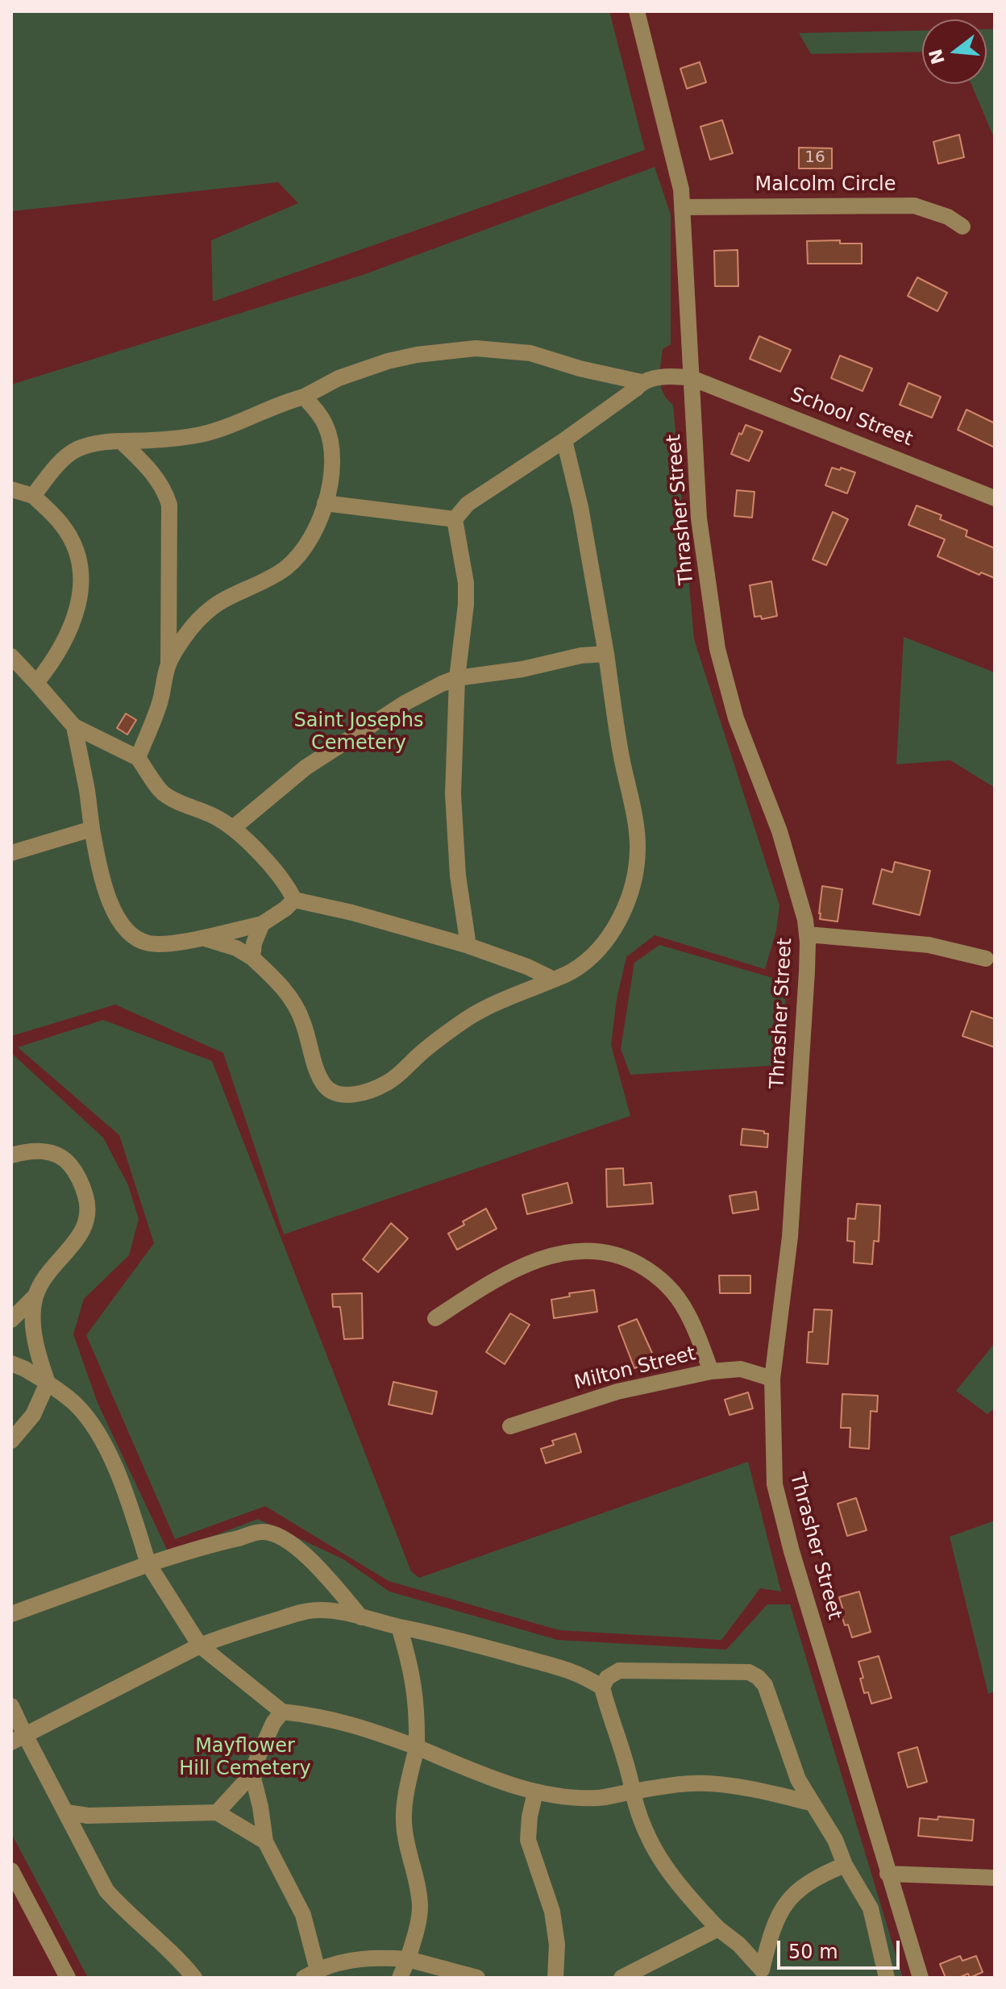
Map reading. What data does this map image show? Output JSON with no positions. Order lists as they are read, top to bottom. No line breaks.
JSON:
{"streets":{"street":["Malcolm Circle","School Street","Thrasher Street","Milton Street"]},"crossings":[["Malcolm Circle","Thrasher Street"],["School Street","Thrasher Street"],["Thrasher Street","Milton Street"]],"parks":["Saint Josephs Cemetery","Mayflower Hill Cemetery"],"house_numbers":["16"],"scale_bar":"50 m","north":"left"}
